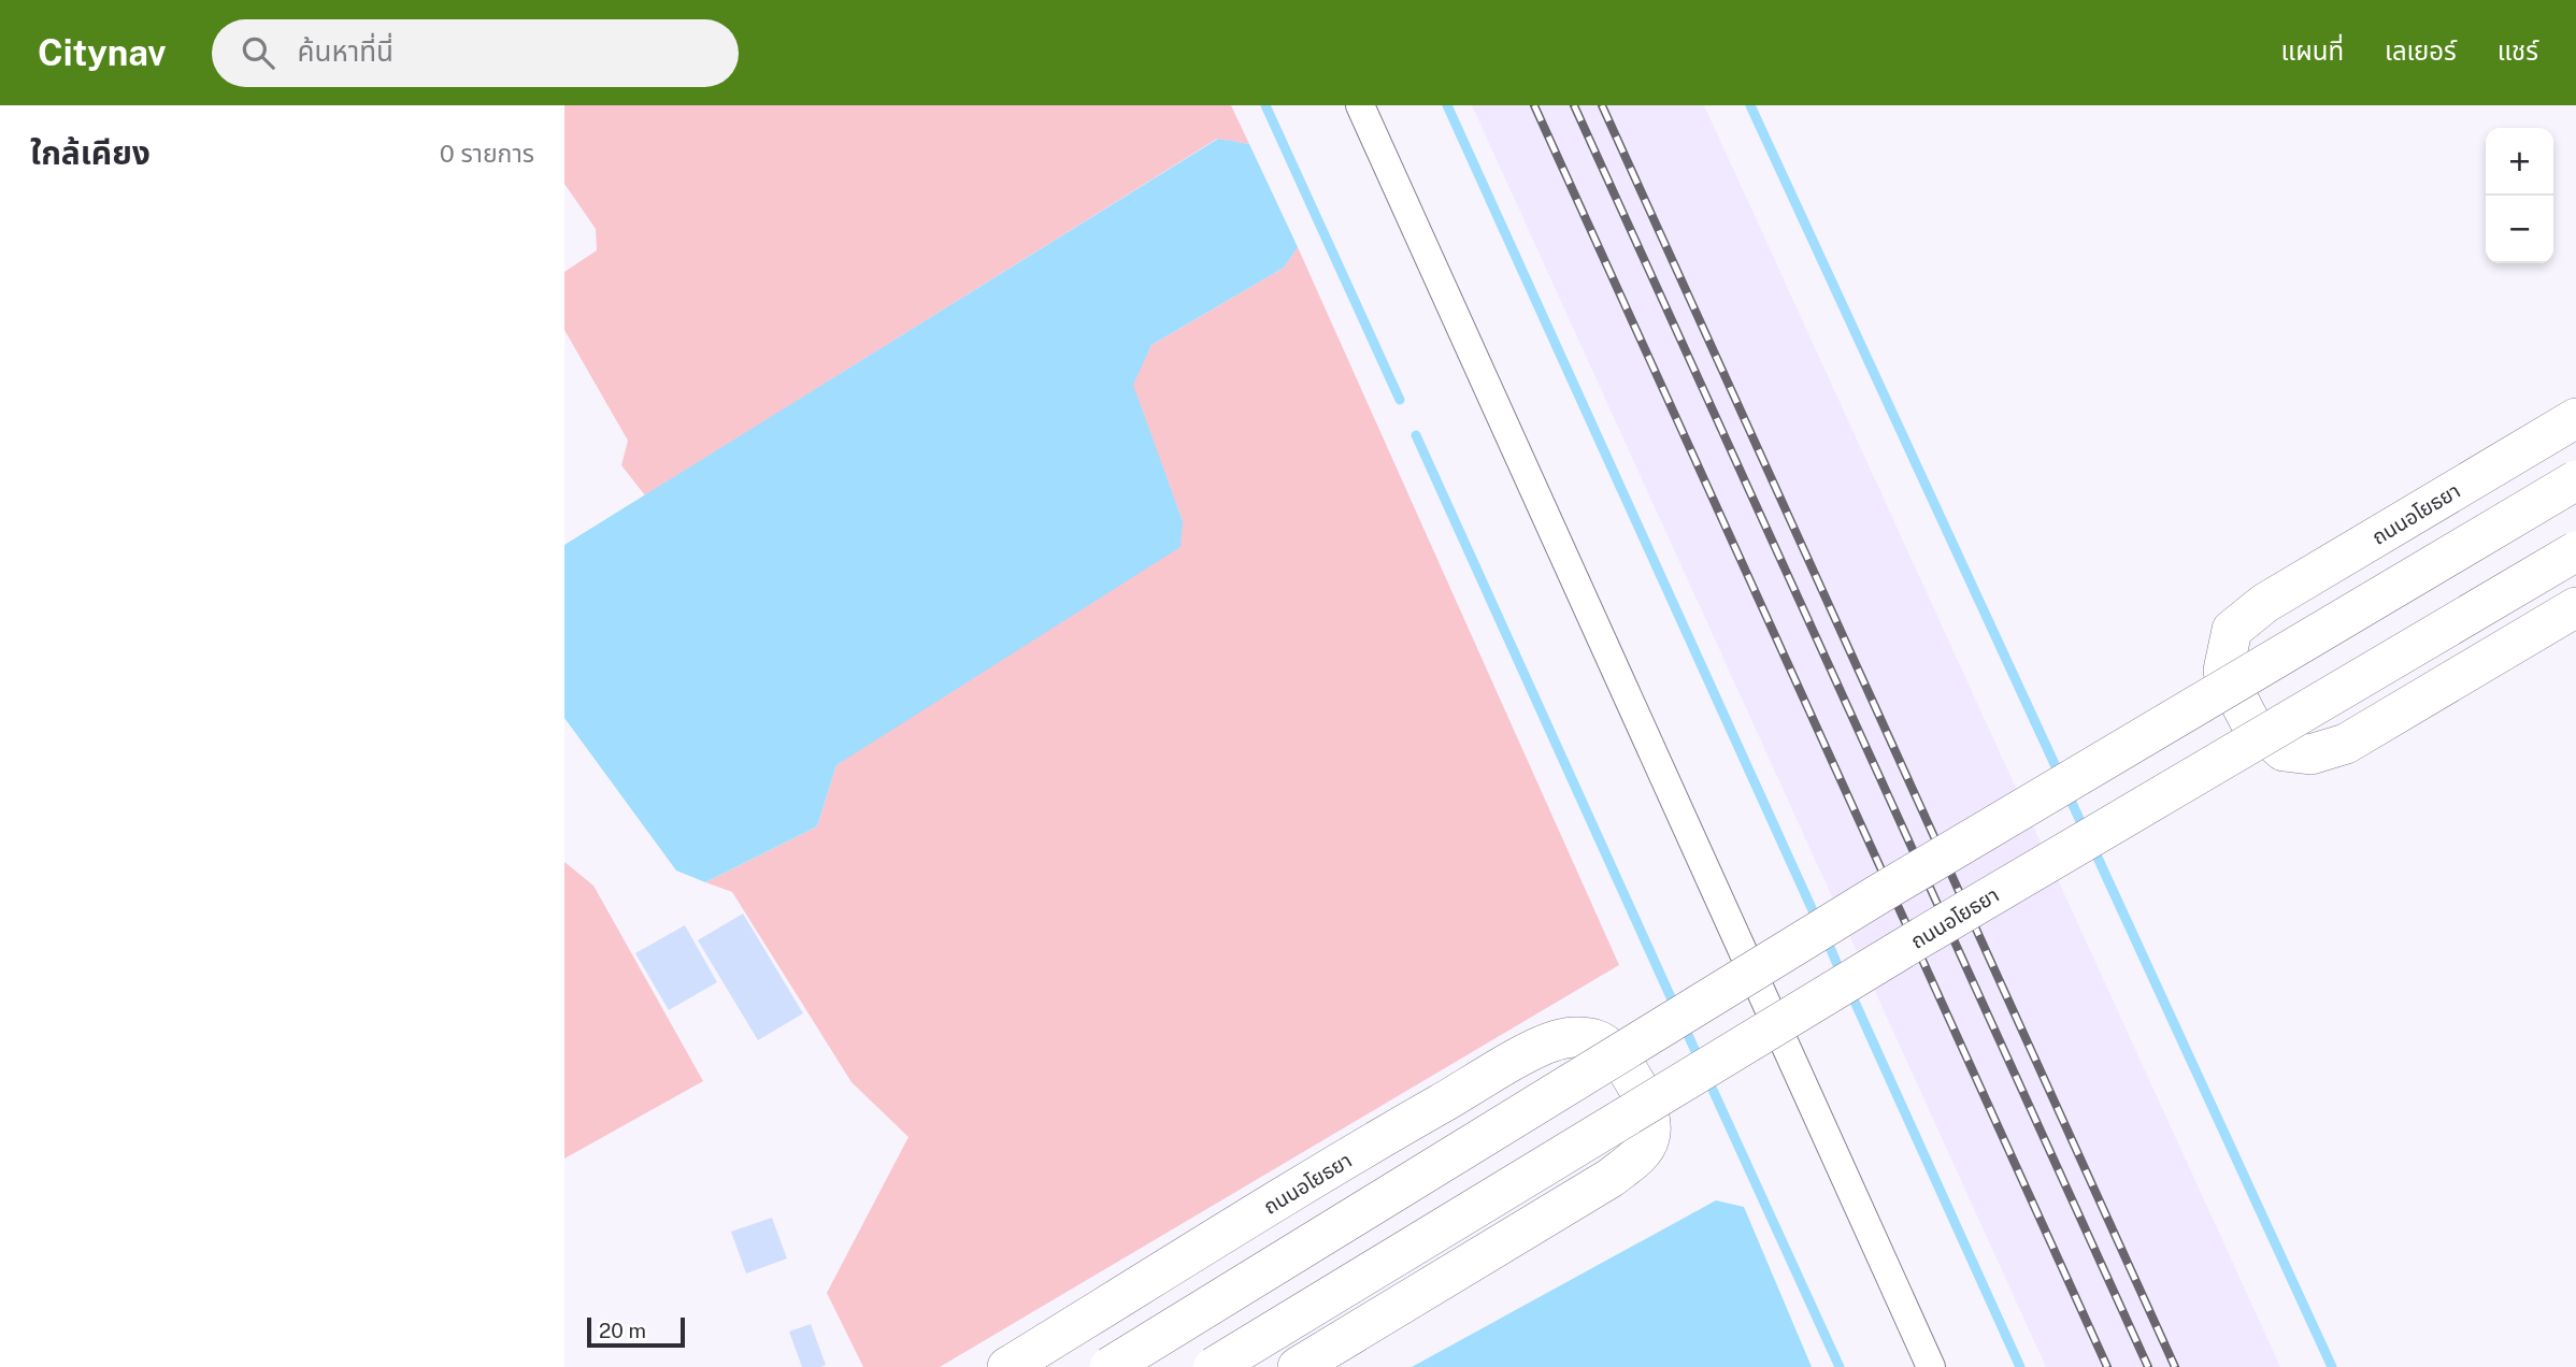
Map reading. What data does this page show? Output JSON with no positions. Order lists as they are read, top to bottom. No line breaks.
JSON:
{"streets":{"main road":["ถนนอโยธยา"]},"scale_bar":"20 m","page":{"header":"Citynav","search":"ค้นหาที่นี่","nav":["แผนที่","เลเยอร์","แชร์"],"heading":["ใกล้เคียง","0 รายการ"],"map_buttons":["+","−"],"scale":"20 m"}}
